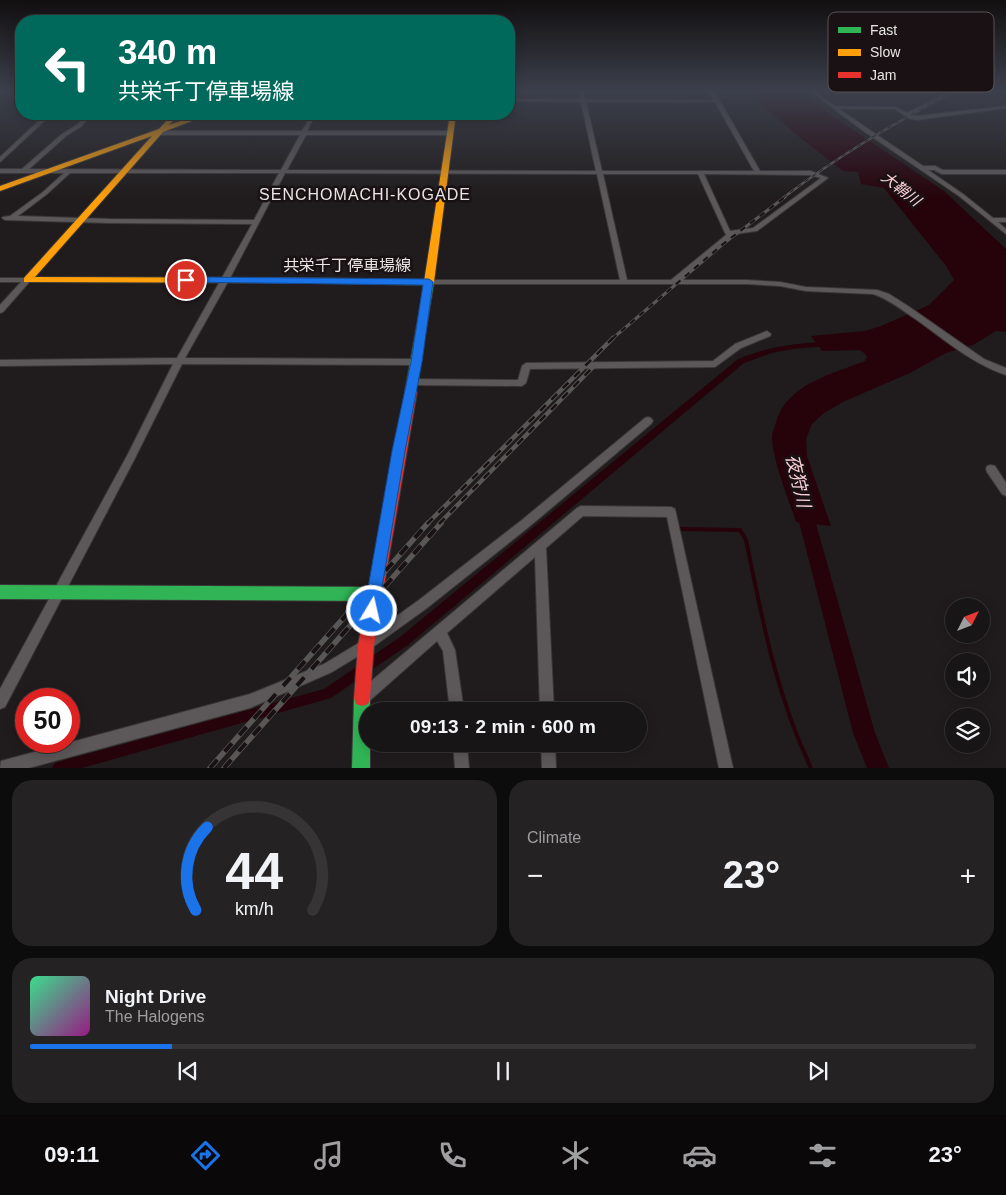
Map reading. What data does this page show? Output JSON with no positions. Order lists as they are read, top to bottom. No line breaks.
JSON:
{"streets":{"main road":["共栄千丁停車場線"]},"districts":["SENCHOMACHI-KOGADE"],"water":["大鞘川","夜狩川"],"legend":["Fast","Slow","Jam"],"north":"top right","page":{"turn":["340 m","共栄千丁停車場線"],"limit":"50","trip":"09:13 · 2 min · 600 m","tile":"Climate","heat":["−","23°","+"],"song":["Night Drive","The Halogens"],"tabs":["09:11","23°"],"gauge":["44","km/h"]}}
